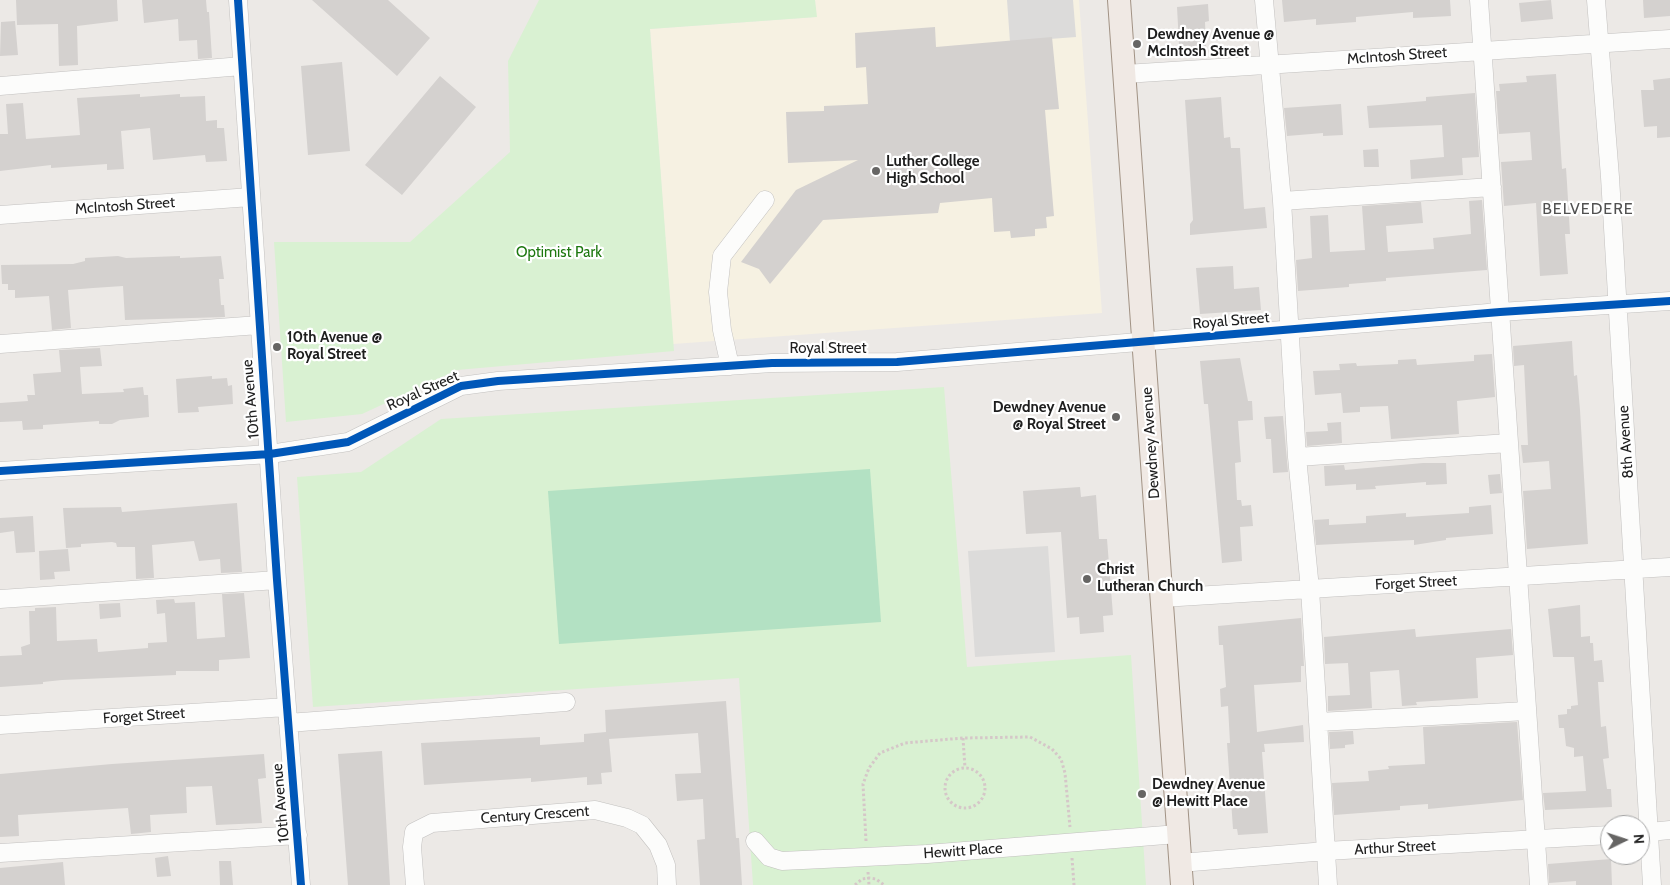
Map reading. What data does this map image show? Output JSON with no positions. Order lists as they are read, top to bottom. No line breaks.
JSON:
{"streets":{"main road":["Dewdney Avenue"],"street":["McIntosh Street","Royal Street","10th Avenue","8th Avenue","Forget Street","Century Crescent","Arthur Street","Hewitt Place"]},"crossings":[["McIntosh Street","10th Avenue"],["McIntosh Street","8th Avenue"],["McIntosh Street","Dewdney Avenue"],["Royal Street","10th Avenue"],["Royal Street","8th Avenue"],["Royal Street","Dewdney Avenue"],["10th Avenue","Forget Street"],["8th Avenue","Forget Street"],["Dewdney Avenue","Forget Street"],["Dewdney Avenue","Arthur Street"],["Dewdney Avenue","Hewitt Place"]],"districts":["BELVEDERE"],"parks":["Optimist Park"],"places":["Dewdney Avenue @ McIntosh Street","Luther College High School","10th Avenue @ Royal Street","Dewdney Avenue @ Royal Street","Christ Lutheran Church","Dewdney Avenue @ Hewitt Place"],"north":"right"}
